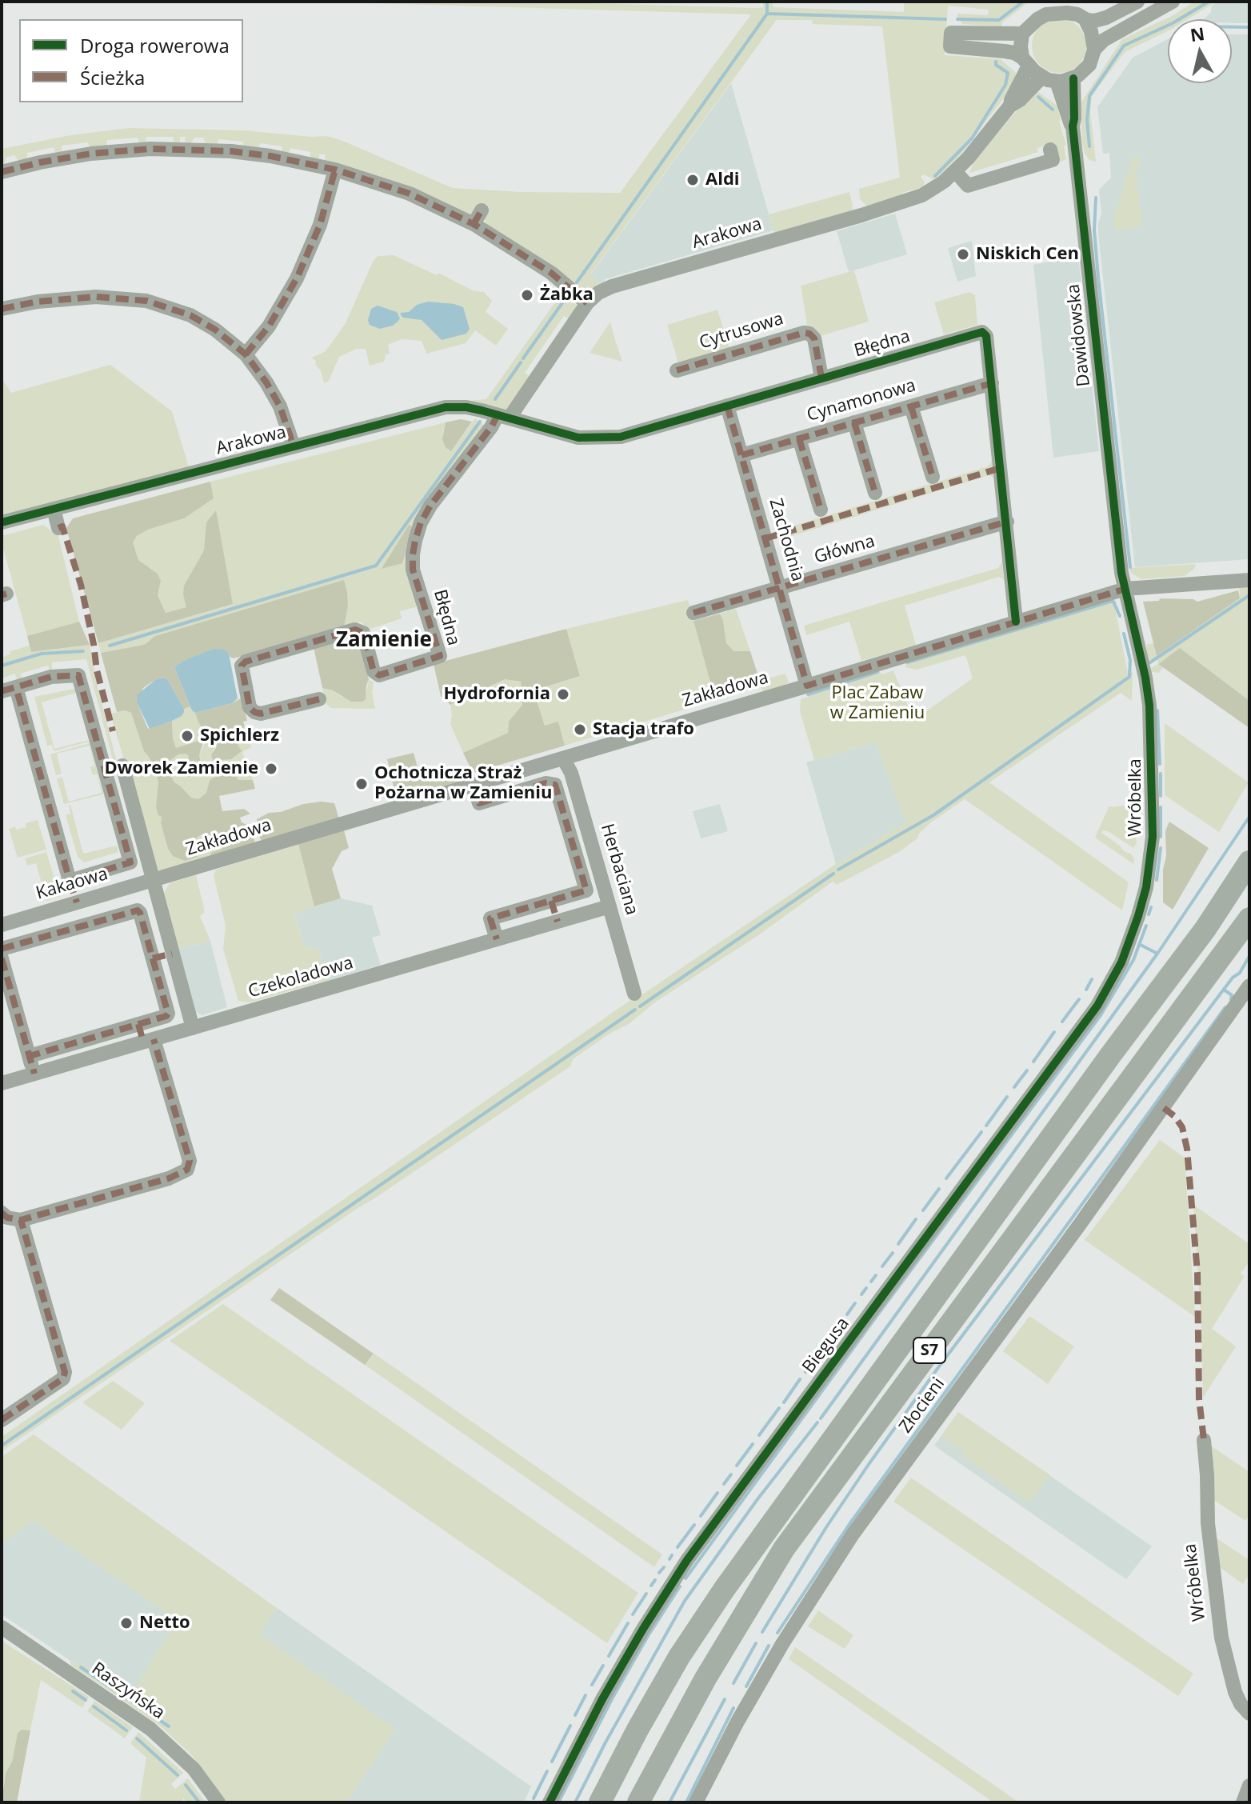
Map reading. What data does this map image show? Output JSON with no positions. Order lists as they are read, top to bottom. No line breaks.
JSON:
{"streets":{"highway":["S7"],"street":["Arakowa","Cytrusowa","Dawidowska","Błędna","Cynamonowa","Zachodnia","Główna","Zakładowa","Wróbelka","Herbaciana","Kakaowa","Czekoladowa","Biegusa","Złocieni","Raszyńska"]},"crossings":[["Arakowa","Błędna"],["Cytrusowa","Błędna"],["Dawidowska","Zakładowa"],["Dawidowska","Wróbelka"],["Błędna","Cynamonowa"],["Błędna","Zachodnia"],["Błędna","Główna"],["Błędna","Zakładowa"],["Cynamonowa","Zachodnia"],["Zachodnia","Główna"],["Zachodnia","Zakładowa"],["Zakładowa","Herbaciana"],["Zakładowa","Kakaowa"],["Wróbelka","Biegusa"],["Herbaciana","Czekoladowa"]],"districts":["Zamienie"],"parks":["Plac Zabaw w Zamieniu"],"places":["Aldi","Niskich Cen","Żabka","Hydrofornia","Stacja trafo","Spichlerz","Dworek Zamienie","Ochotnicza Straż Pożarna w Zamieniu","Netto"],"legend":["Droga rowerowa","Ścieżka"],"north":"top"}
